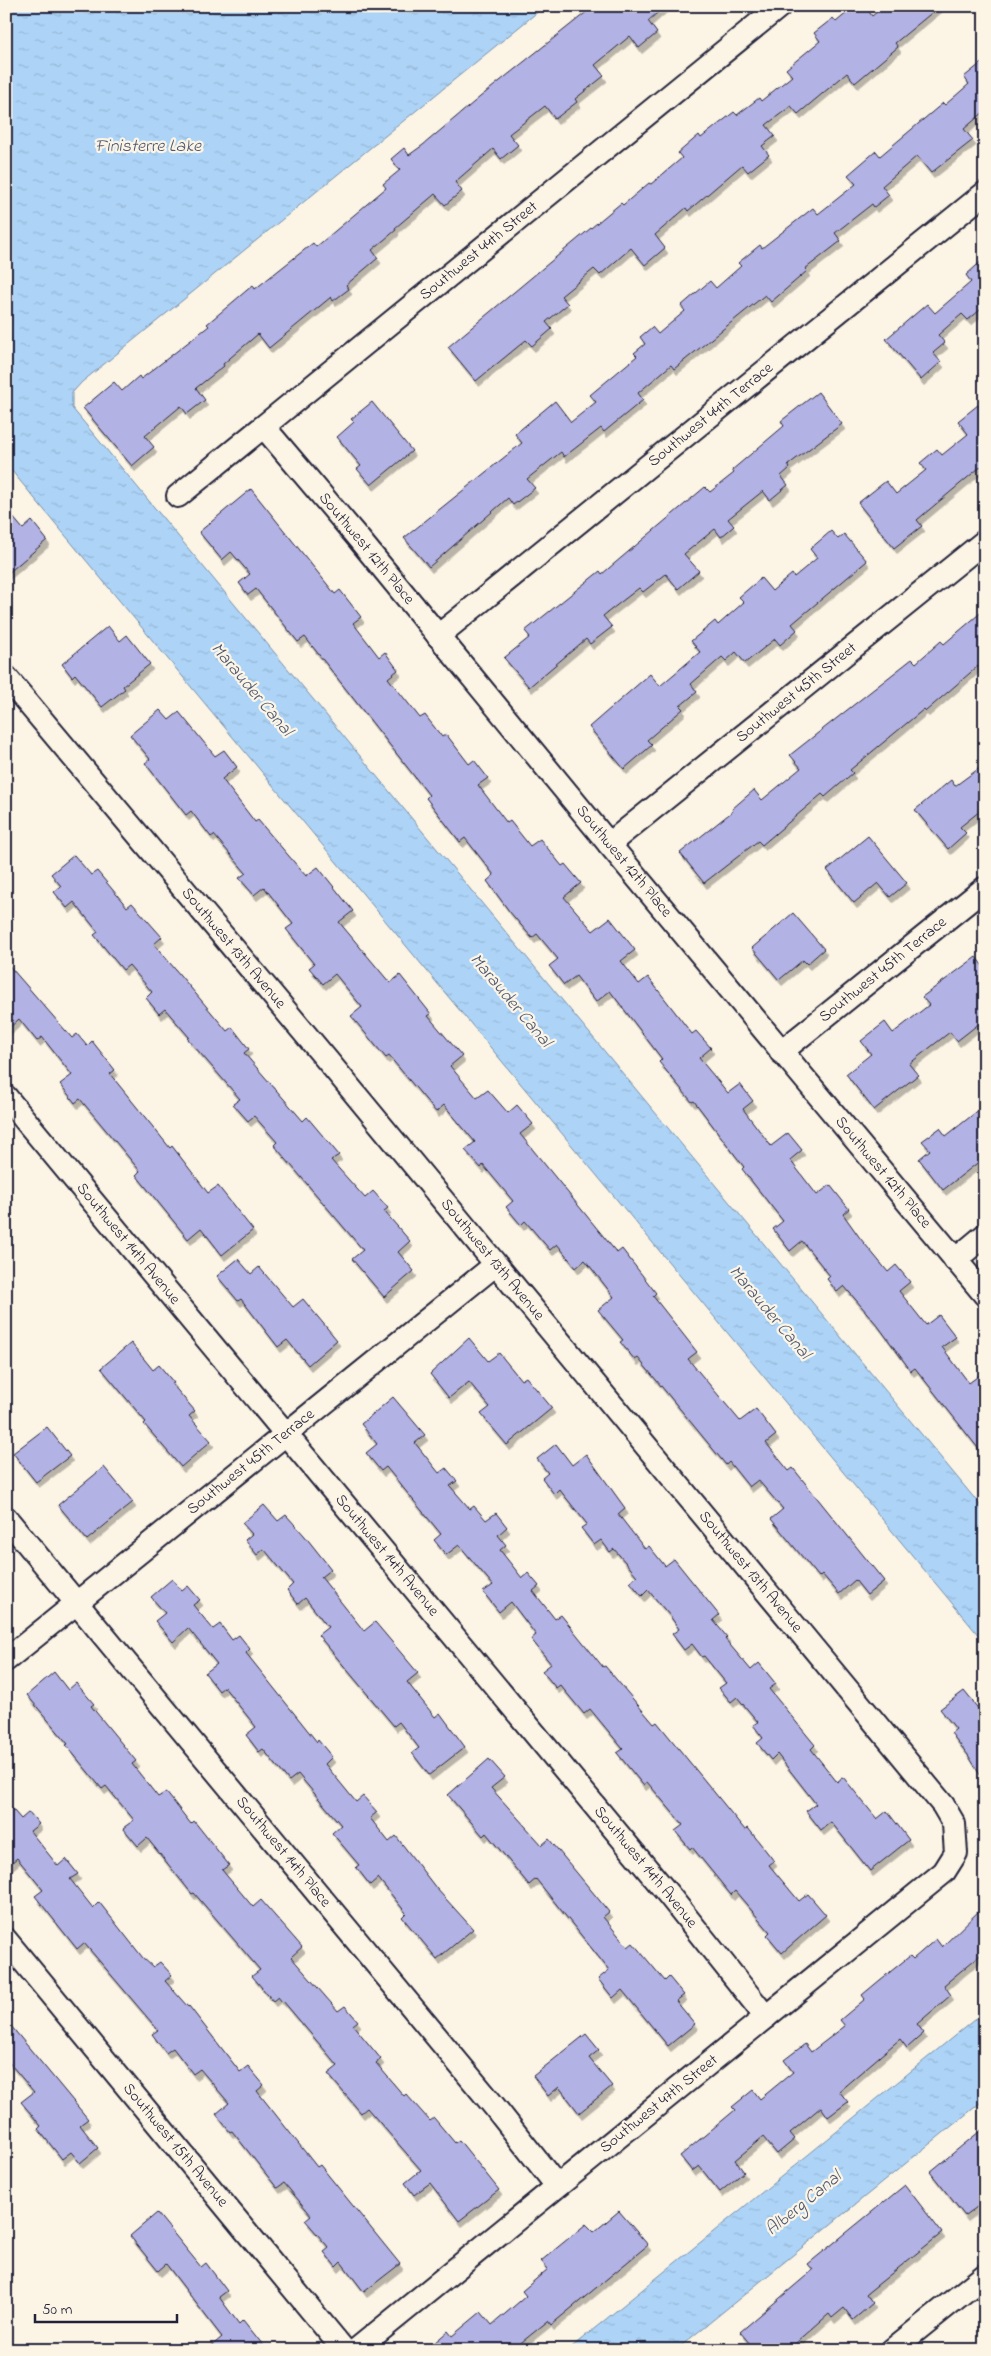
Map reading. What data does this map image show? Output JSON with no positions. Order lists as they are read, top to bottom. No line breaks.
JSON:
{"streets":{"street":["Southwest 44th Street","Southwest 44th Terrace","Southwest 12th Place","Southwest 45th Street","Southwest 13th Avenue","Southwest 45th Terrace","Southwest 14th Avenue","Southwest 14th Place","Southwest 47th Street","Southwest 15th Avenue"]},"crossings":[["Southwest 44th Street","Southwest 12th Place"],["Southwest 44th Terrace","Southwest 12th Place"],["Southwest 12th Place","Southwest 45th Street"],["Southwest 12th Place","Southwest 45th Terrace"],["Southwest 13th Avenue","Southwest 45th Terrace"],["Southwest 13th Avenue","Southwest 47th Street"],["Southwest 45th Terrace","Southwest 14th Avenue"],["Southwest 45th Terrace","Southwest 14th Place"],["Southwest 14th Avenue","Southwest 47th Street"],["Southwest 14th Place","Southwest 47th Street"]],"water":["Finisterre Lake","Marauder Canal","Alberg Canal"],"scale_bar":"50 m"}
